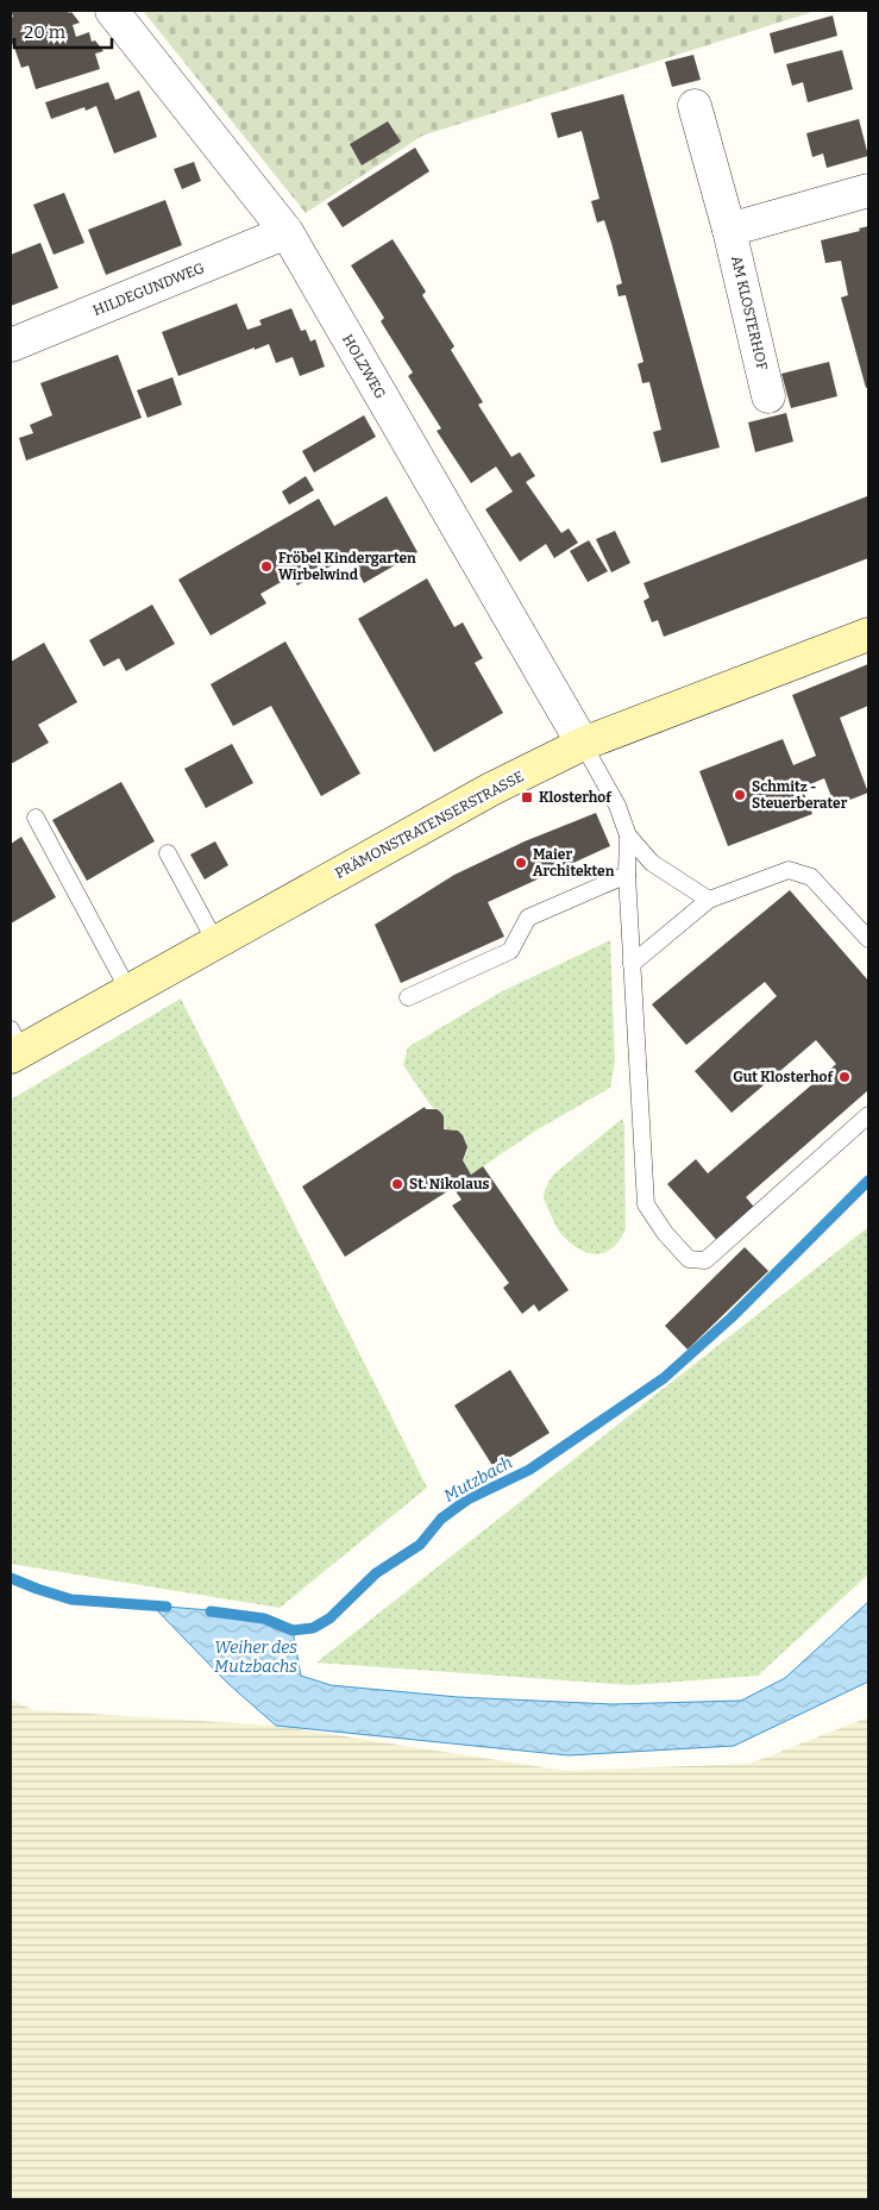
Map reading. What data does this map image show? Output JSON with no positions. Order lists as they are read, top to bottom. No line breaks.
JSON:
{"streets":{"main road":["PRÄMONSTRATENSERSTRASSE"],"street":["HILDEGUNDWEG","AM KLOSTERHOF","HOLZWEG"]},"crossings":[["HILDEGUNDWEG","HOLZWEG"],["HOLZWEG","PRÄMONSTRATENSERSTRASSE"]],"water":["Mutzbach","Weiher des Mutzbachs"],"places":{"other":["Fröbel Kindergarten Wirbelwind","Schmitz - Steuerberater","Maier Architekten","Gut Klosterhof","St. Nikolaus"],"transit":["Klosterhof"]},"scale_bar":"20 m"}
